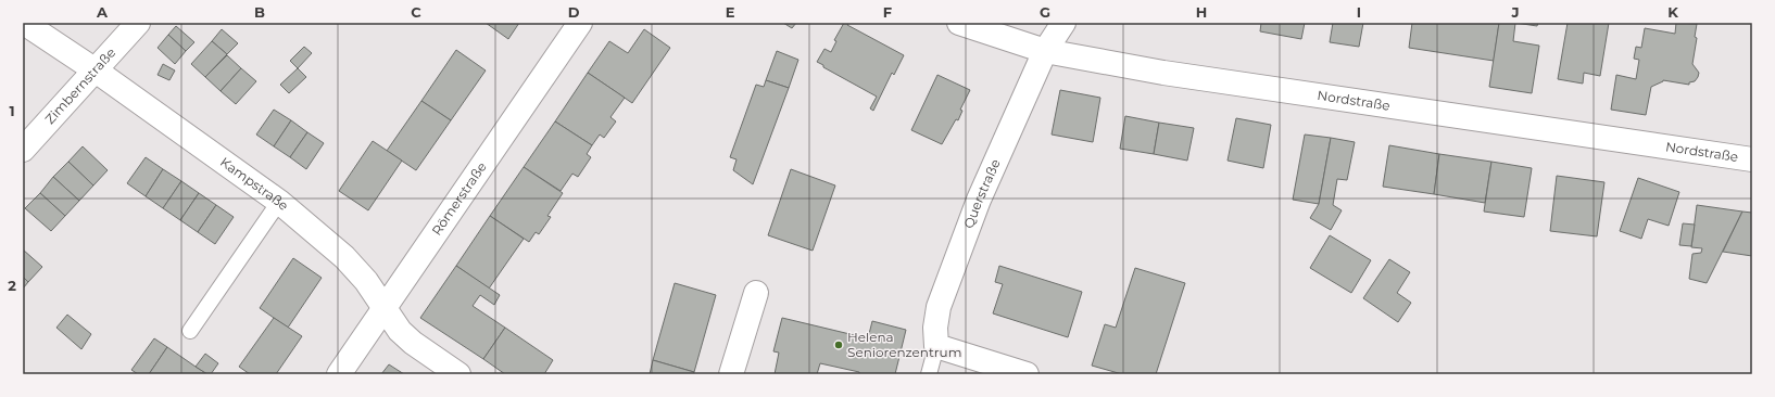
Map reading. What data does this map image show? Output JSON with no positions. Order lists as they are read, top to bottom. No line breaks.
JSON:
{"streets":{"street":["Zimbernstraße","Nordstraße","Kampstraße","Querstraße","Römerstraße"]},"crossings":[["Zimbernstraße","Kampstraße"],["Nordstraße","Querstraße"],["Kampstraße","Römerstraße"]],"places":["Helena Seniorenzentrum"],"grid":{"columns":["A","B","C","D","E","F","G","H","I","J","K"],"rows":["1","2"]}}
